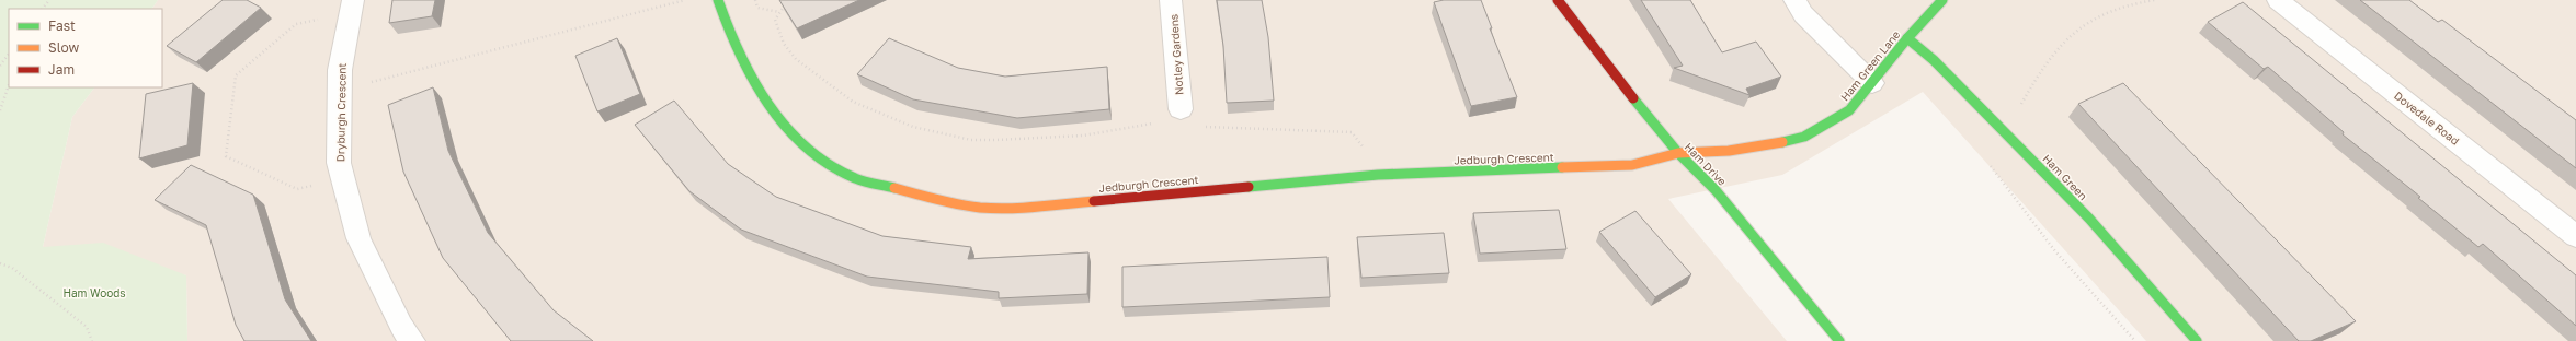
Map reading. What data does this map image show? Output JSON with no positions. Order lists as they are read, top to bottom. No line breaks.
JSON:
{"streets":{"street":["Notley Gardens","Ham Green Lane","Dryburgh Crescent","Dovedale Road","Jedburgh Crescent","Ham Drive","Ham Green"]},"crossings":[["Ham Green Lane","Jedburgh Crescent"],["Ham Green Lane","Ham Drive"],["Ham Green Lane","Ham Green"],["Jedburgh Crescent","Ham Drive"]],"parks":["Ham Woods"],"legend":["Fast","Slow","Jam"]}
